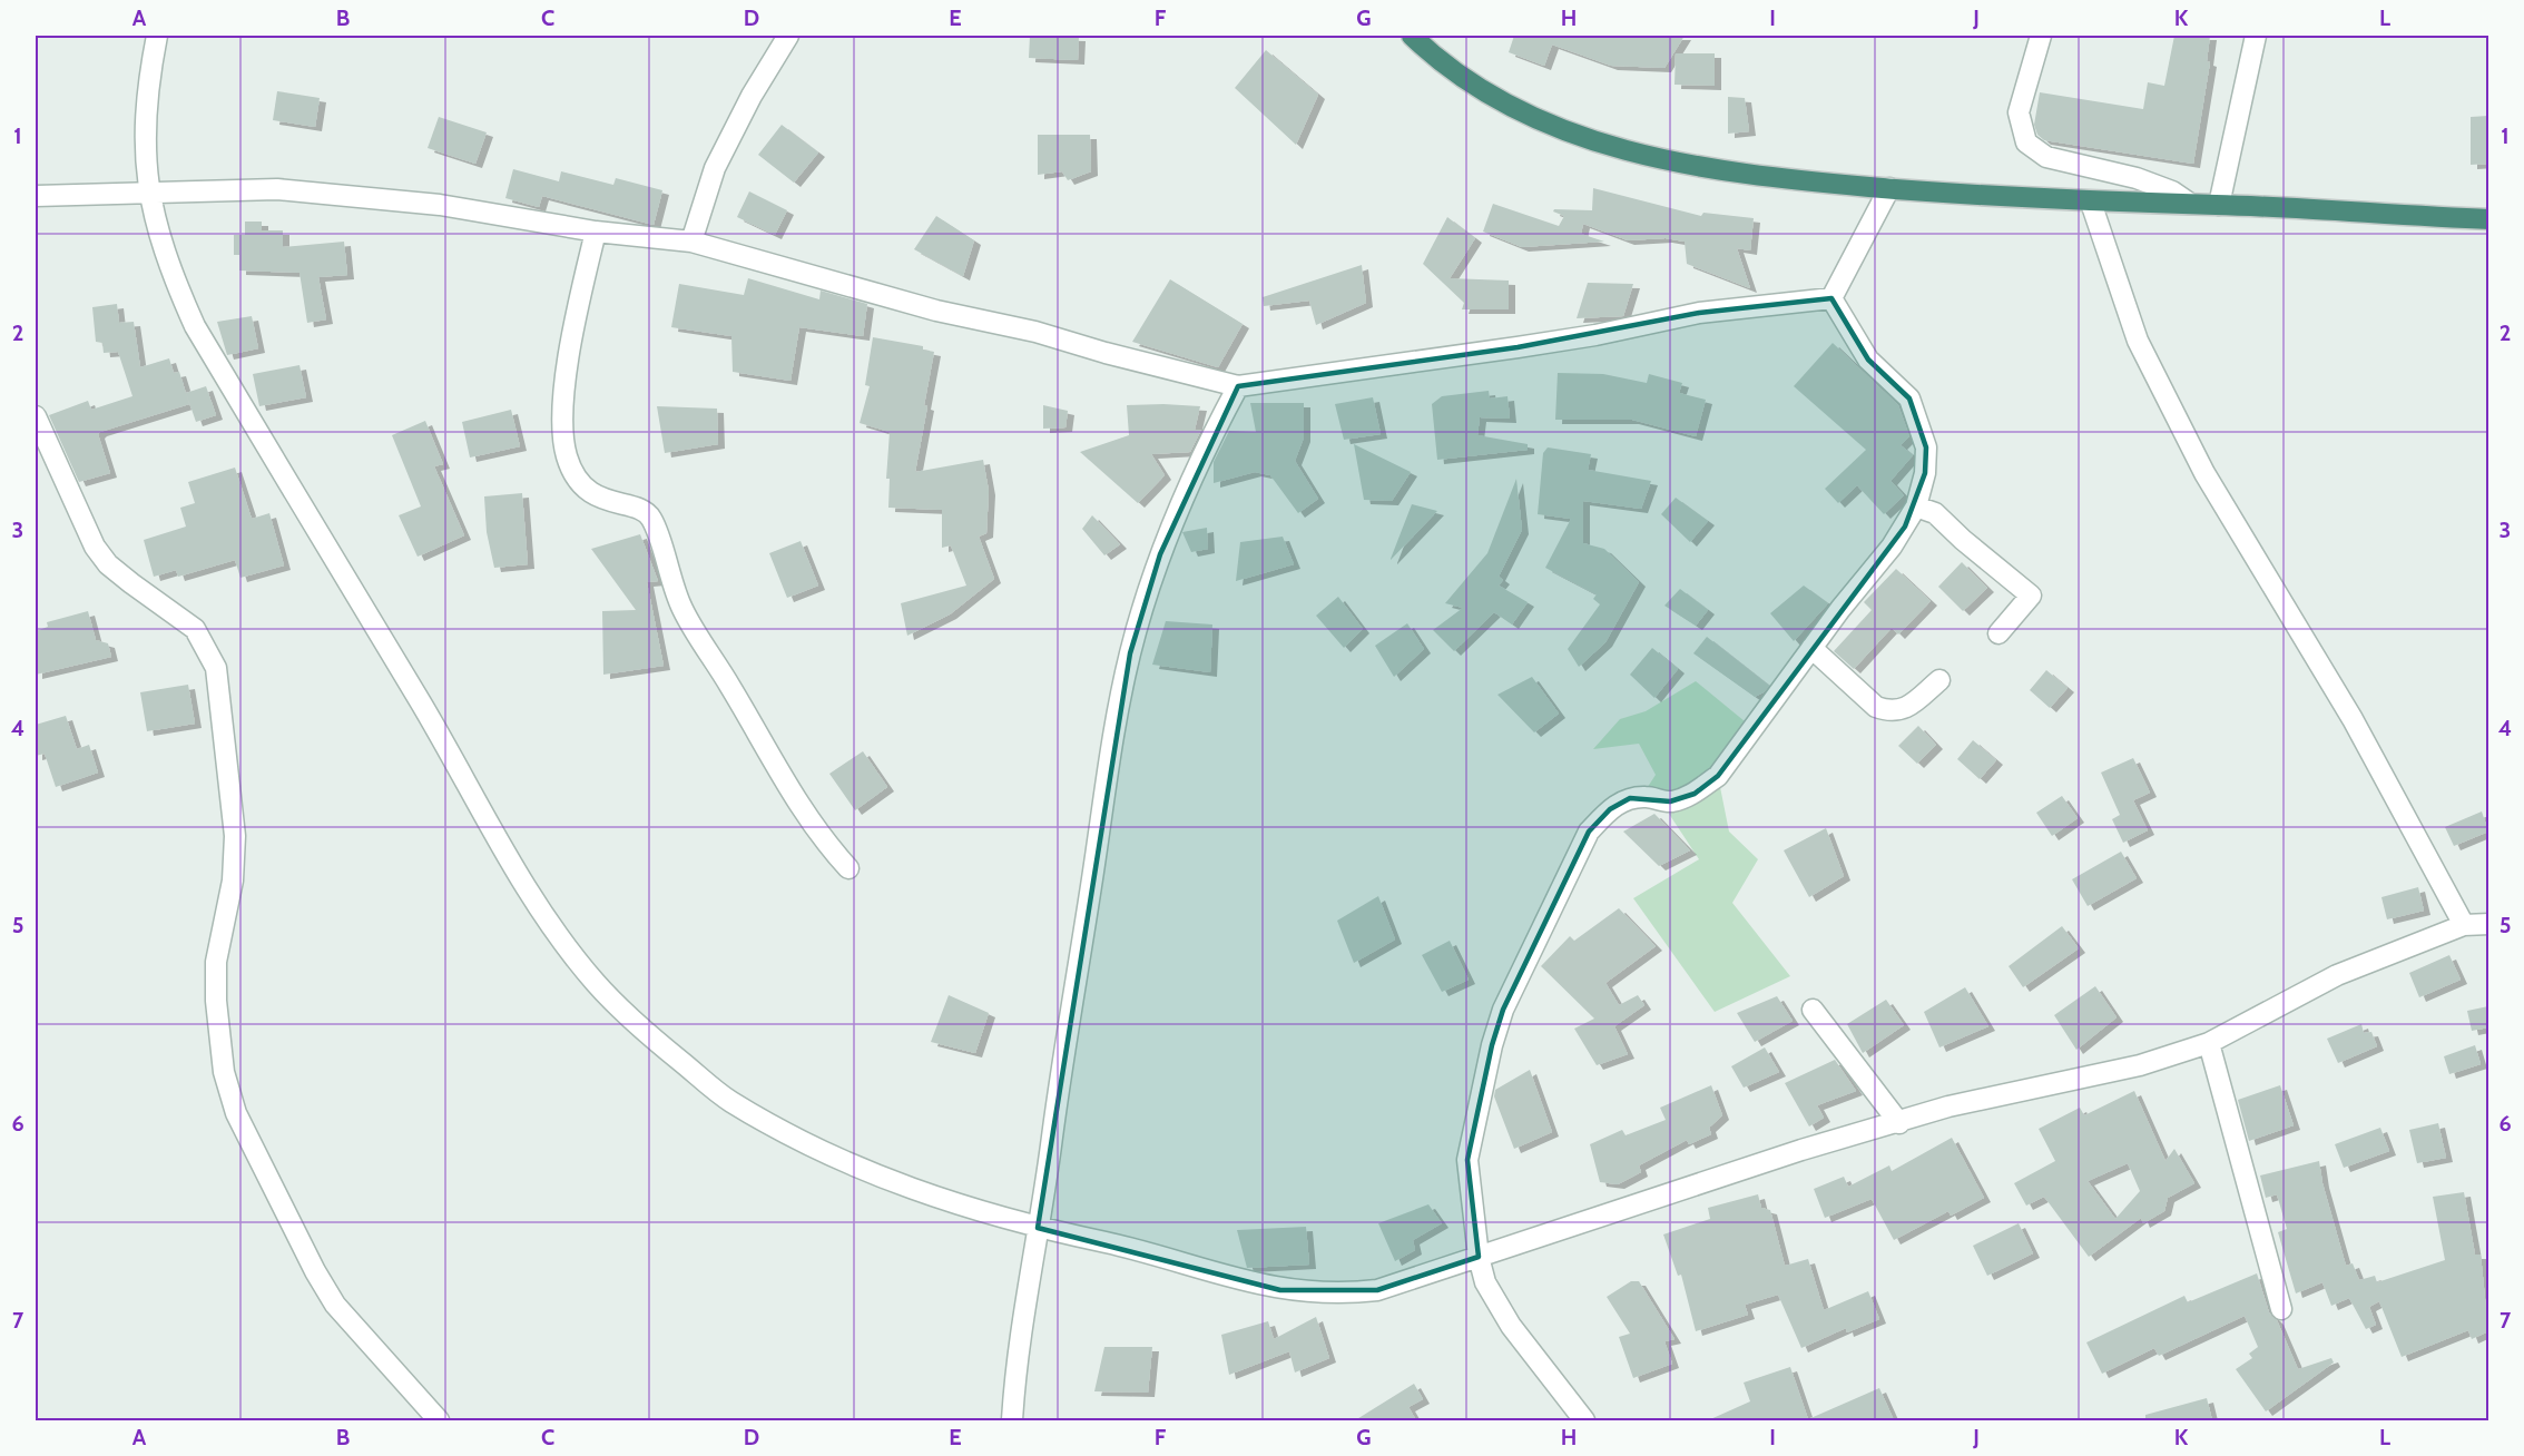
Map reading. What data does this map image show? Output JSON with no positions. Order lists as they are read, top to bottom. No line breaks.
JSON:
{"grid":{"columns":["A","B","C","D","E","F","G","H","I","J","K","L"],"rows":["1","2","3","4","5","6","7"]}}
